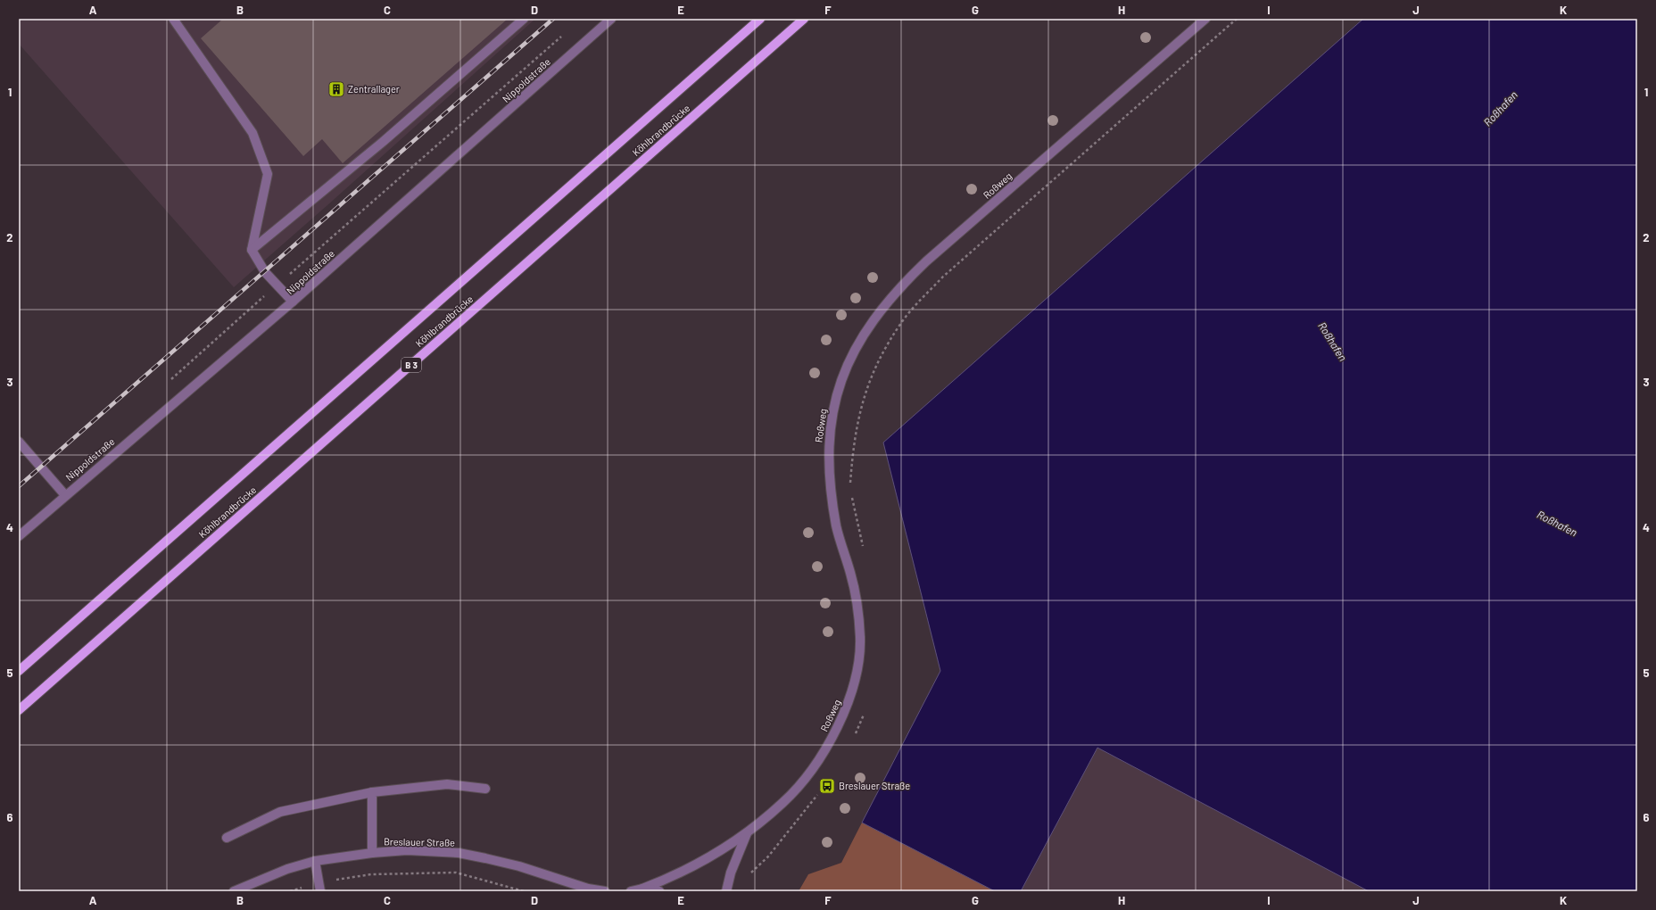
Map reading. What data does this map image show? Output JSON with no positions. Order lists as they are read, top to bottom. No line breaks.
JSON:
{"streets":{"main road":["Köhlbrandbrücke","B 3"],"street":["Nippoldstraße","Roßweg","Breslauer Straße"]},"water":["Roßhafen"],"places":{"building":["Zentrallager"],"bus stop":["Breslauer Straße"]},"grid":{"columns":["A","B","C","D","E","F","G","H","I","J","K"],"rows":["1","2","3","4","5","6"]}}
